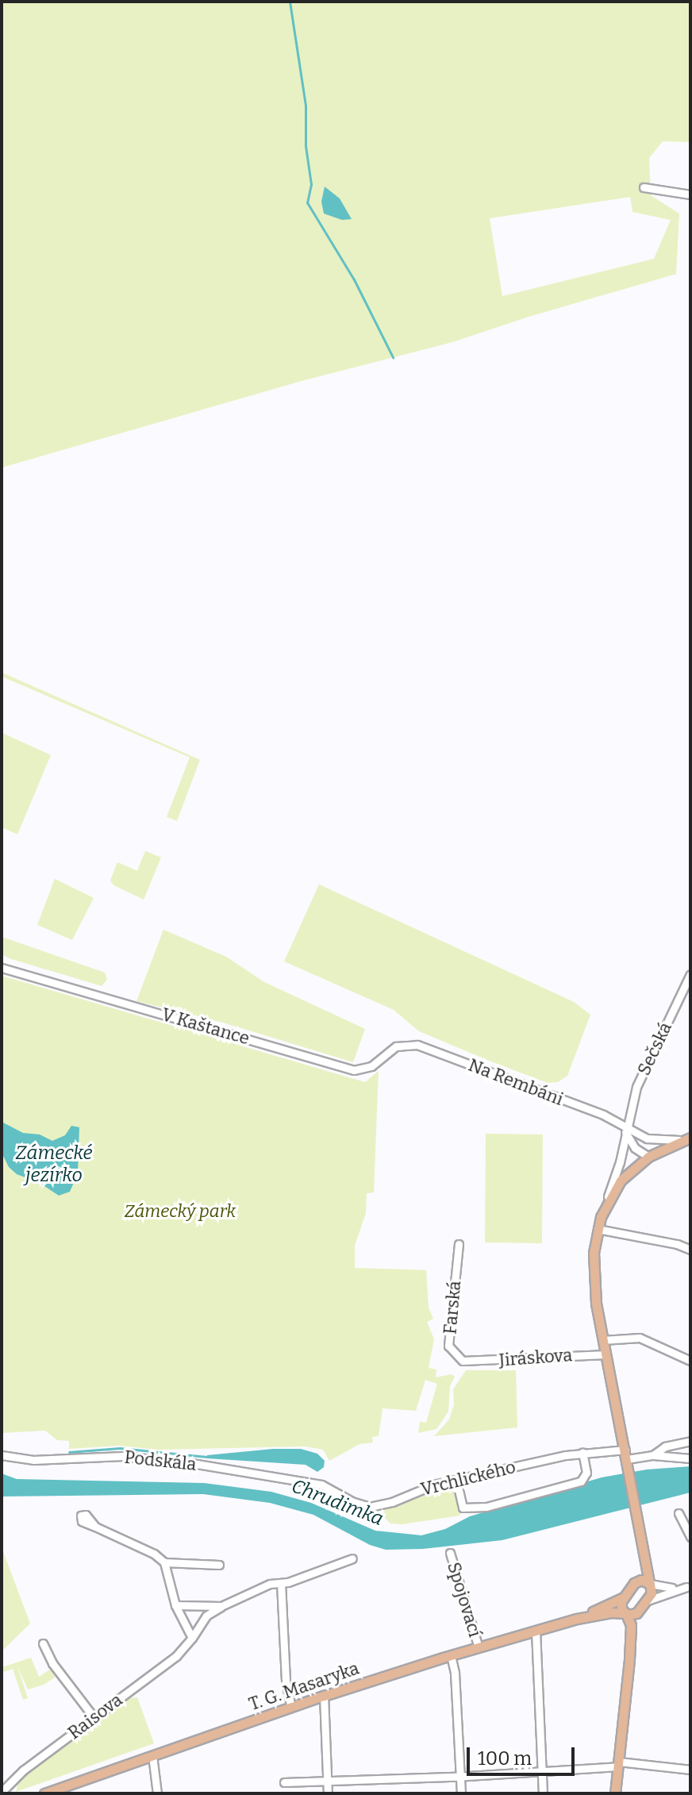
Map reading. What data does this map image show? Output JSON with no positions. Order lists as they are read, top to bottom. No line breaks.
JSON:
{"streets":{"main road":["T. G. Masaryka"],"street":["V Kaštance","Sečská","Na Rembáni","Farská","Jiráskova","Podskála","Vrchlického","Spojovací","Raisova"]},"crossings":[["V Kaštance","Na Rembáni"],["Sečská","Na Rembáni"],["Sečská","T. G. Masaryka"],["Farská","Jiráskova"],["Jiráskova","T. G. Masaryka"],["Podskála","Vrchlického"],["Vrchlického","T. G. Masaryka"],["Spojovací","T. G. Masaryka"]],"water":["Zámecké jezírko","Chrudimka"],"parks":["Zámecký park"],"scale_bar":"100 m"}
